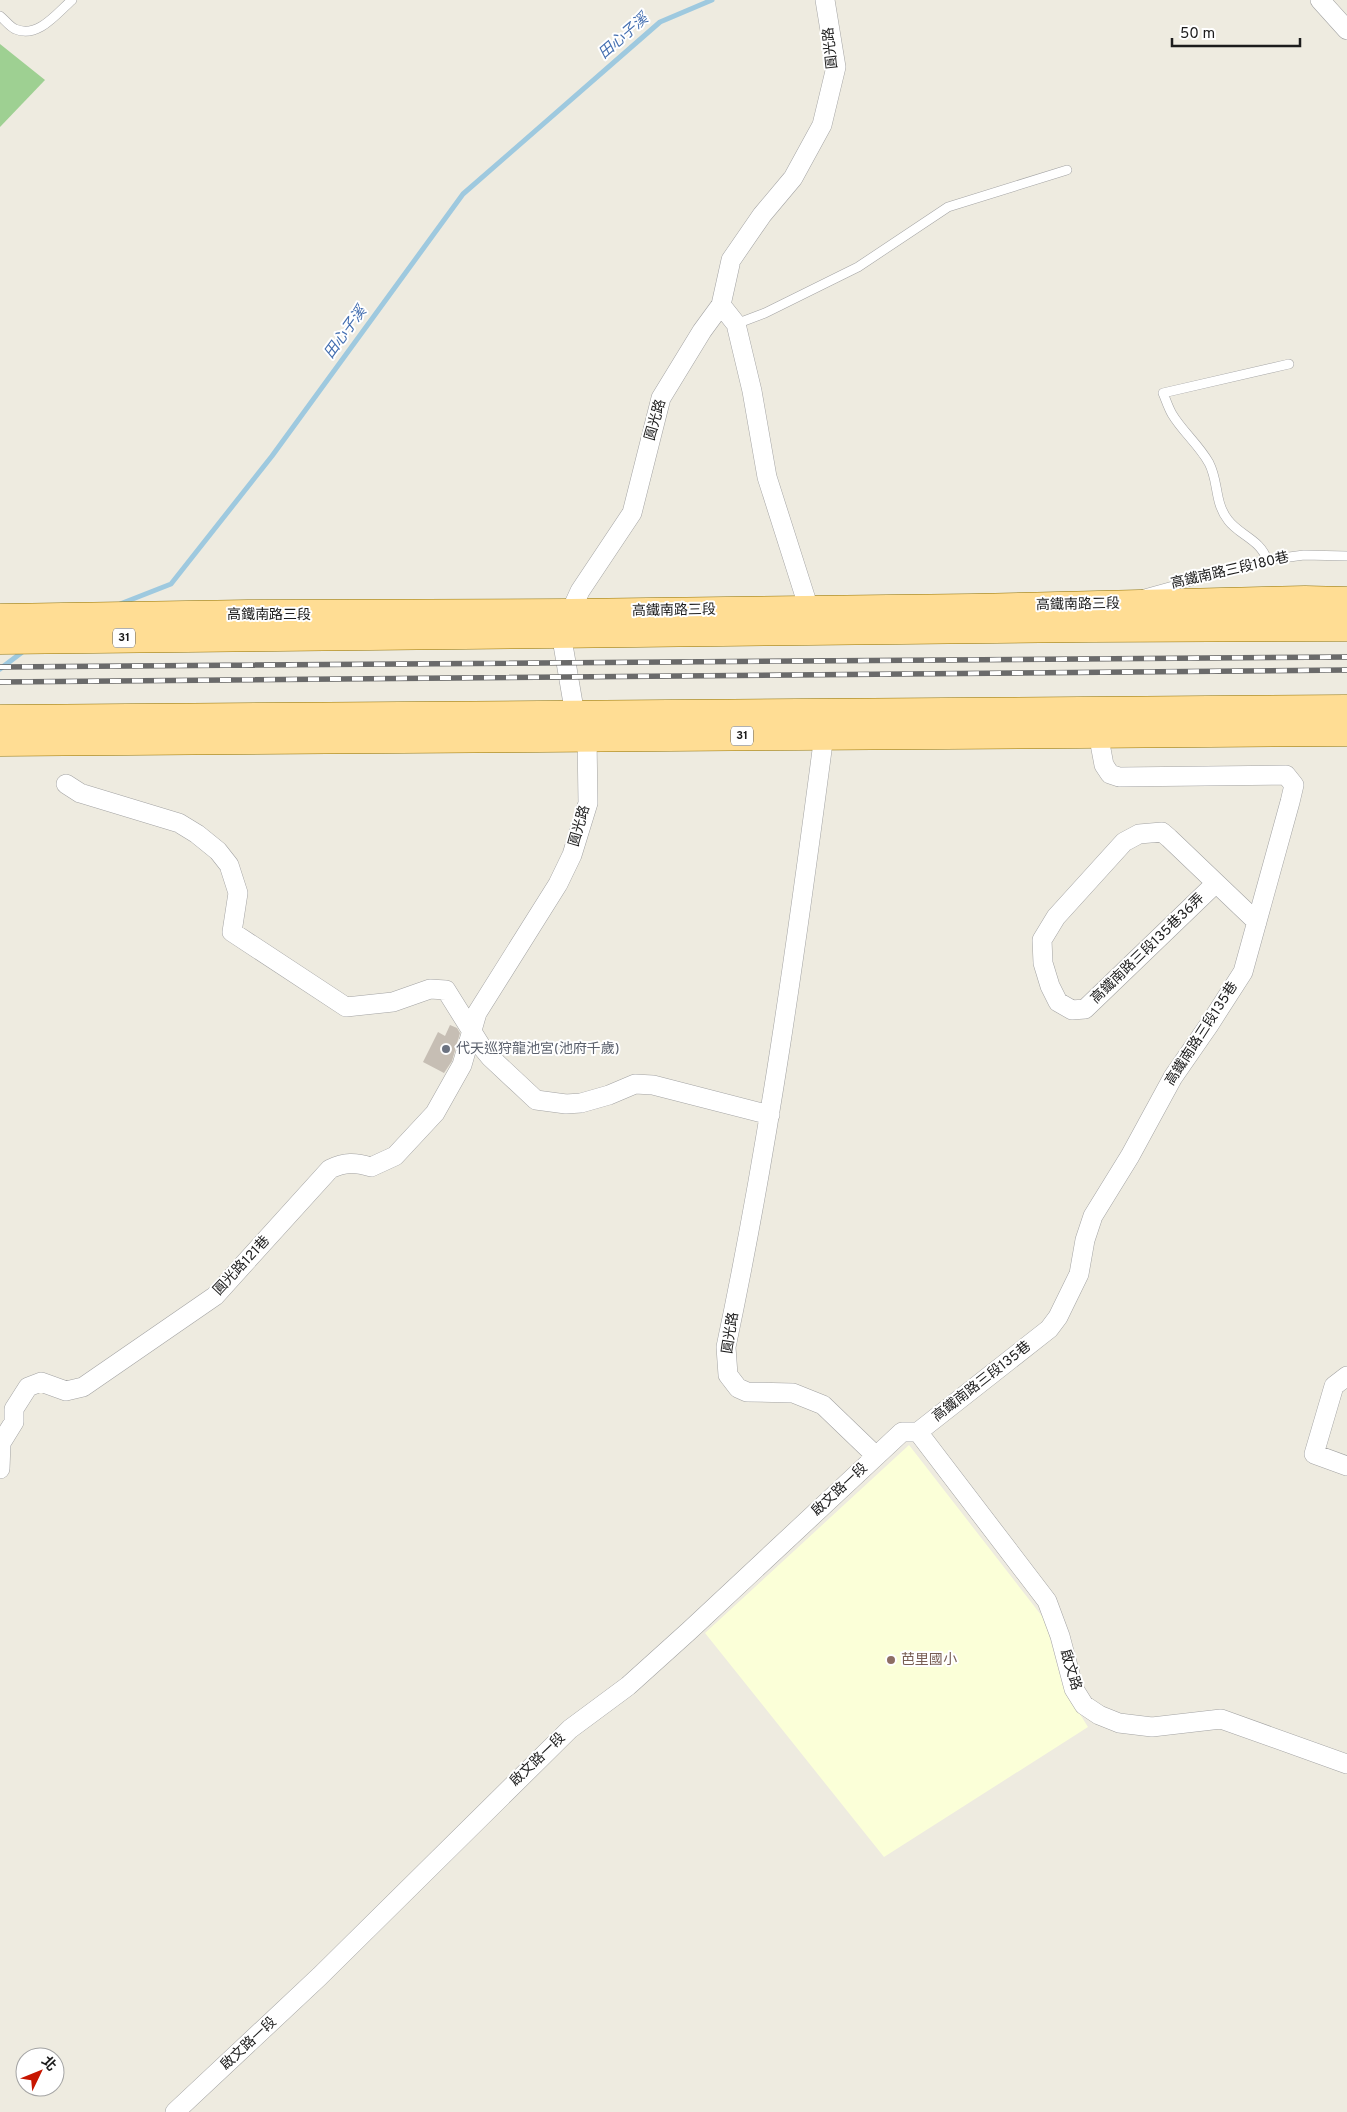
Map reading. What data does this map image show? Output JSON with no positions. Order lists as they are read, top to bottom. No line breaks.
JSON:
{"streets":{"main road":["高鐵南路三段","31"],"street":["圓光路","高鐵南路三段135巷36弄","高鐵南路三段135巷","圓光路121巷","啟文路一段","啟文路"],"lane":["高鐵南路三段180巷"]},"crossings":[["圓光路","高鐵南路三段"],["圓光路","31"],["圓光路","圓光路121巷"],["圓光路","啟文路一段"],["高鐵南路三段180巷","高鐵南路三段"],["31","高鐵南路三段135巷"],["高鐵南路三段135巷36弄","高鐵南路三段135巷"],["高鐵南路三段135巷","啟文路一段"],["高鐵南路三段135巷","啟文路"],["啟文路一段","啟文路"]],"water":["田心子溪"],"places":["代天巡狩龍池宮(池府千歲)","芭里國小"],"scale_bar":"50 m","north":"top right"}
